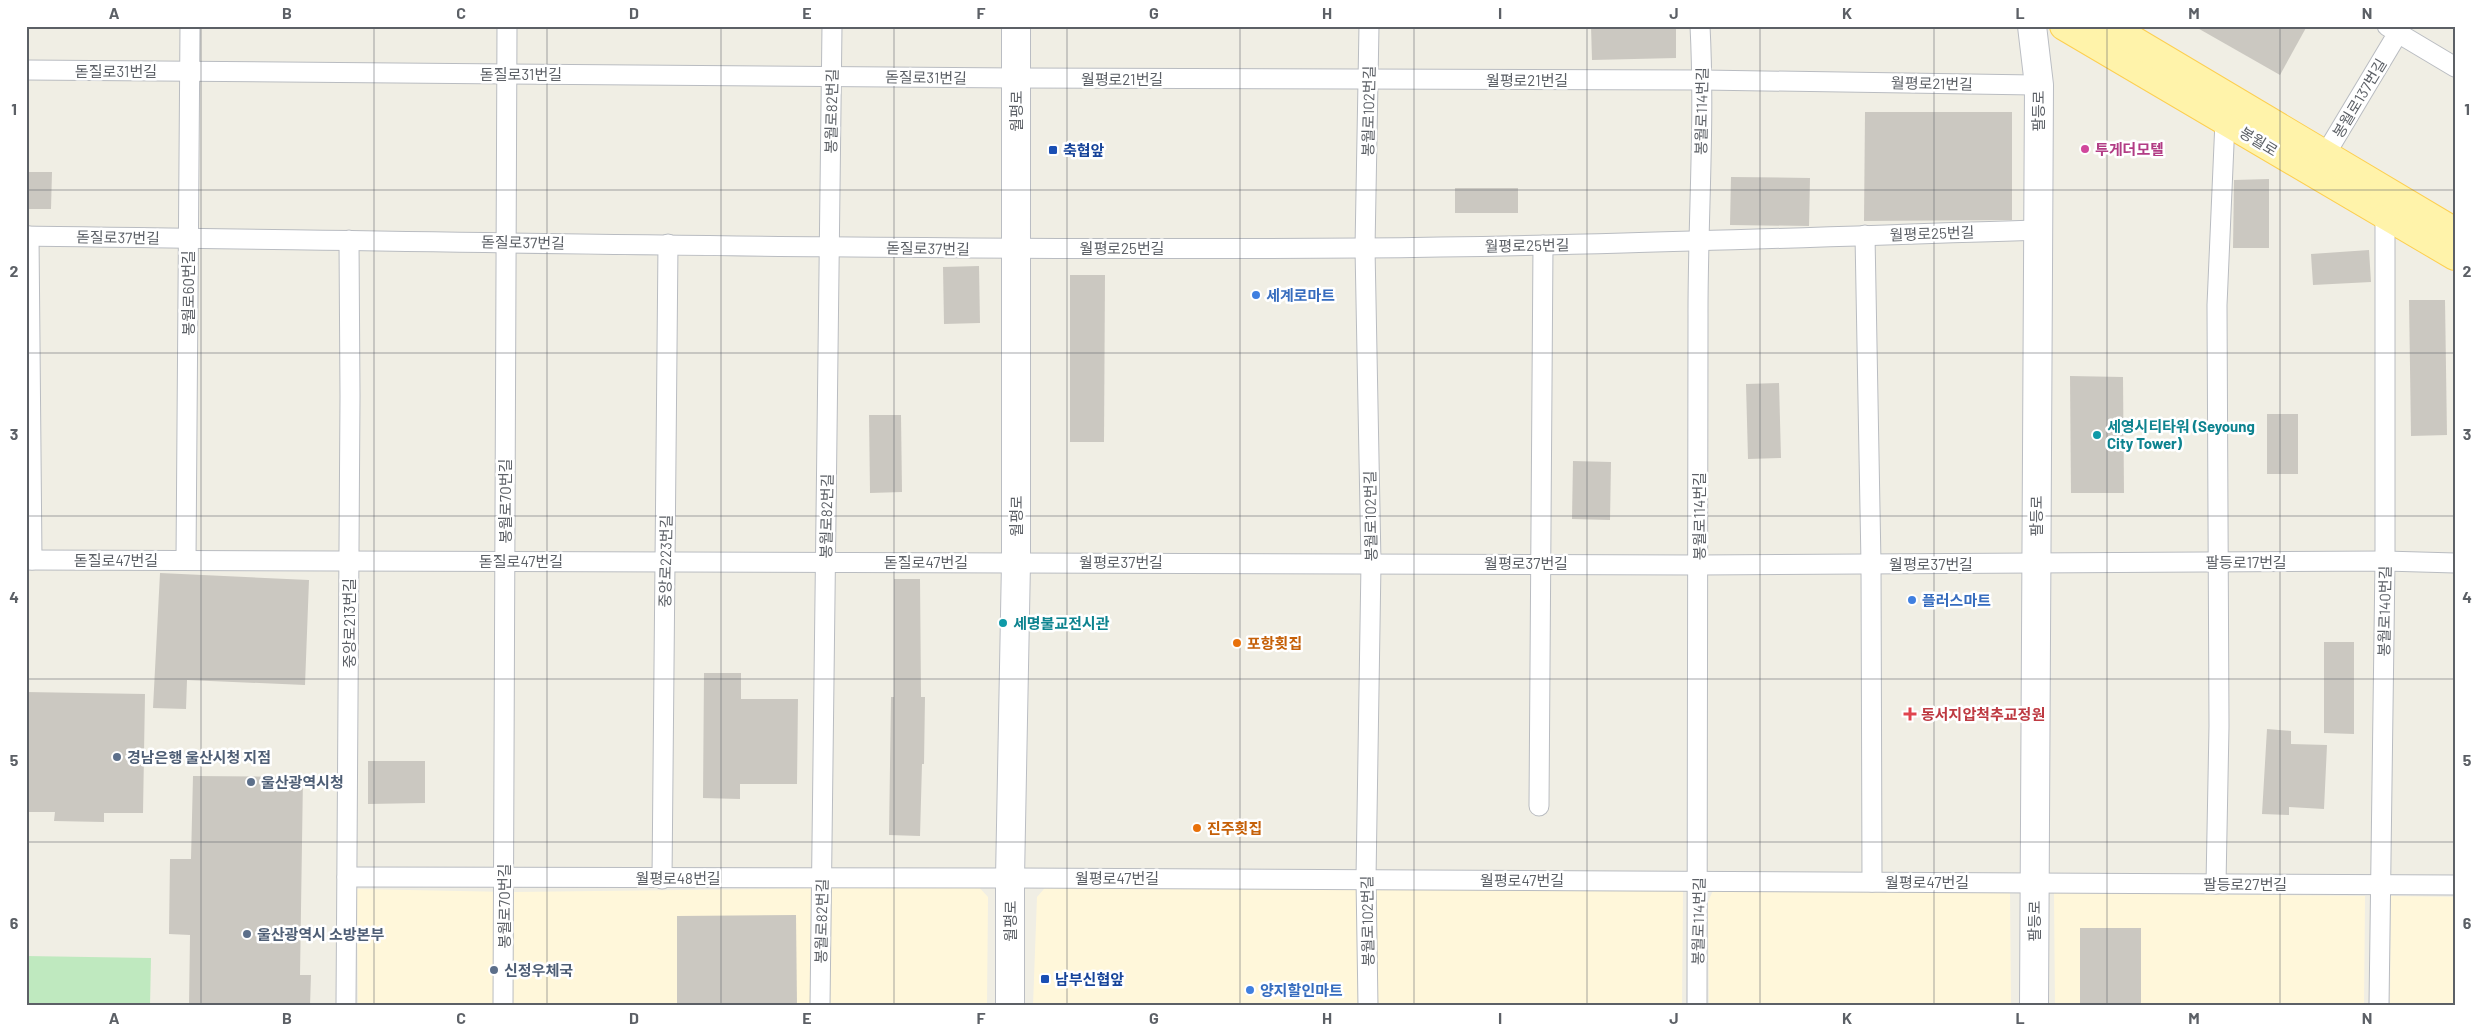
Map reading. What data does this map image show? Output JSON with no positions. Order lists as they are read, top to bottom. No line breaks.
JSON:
{"streets":{"main road":["월평로","팔등로","봉월로"],"street":["돋질로31번길","월평로21번길","봉월로137번길","봉월로82번길","봉월로102번길","봉월로114번길","월평로25번길","돋질로37번길","봉월로60번길","봉월로70번길","돋질로47번길","중앙로223번길","월평로37번길","팔등로17번길","봉월로140번길","중앙로213번길","월평로48번길","월평로47번길","팔등로27번길"]},"crossings":[["돋질로31번길","월평로21번길"],["돋질로31번길","봉월로82번길"],["돋질로31번길","월평로"],["돋질로31번길","봉월로60번길"],["돋질로31번길","봉월로70번길"],["월평로21번길","월평로"],["월평로21번길","봉월로102번길"],["월평로21번길","봉월로114번길"],["월평로21번길","팔등로"],["봉월로137번길","봉월로"],["봉월로82번길","돋질로37번길"],["봉월로82번길","돋질로47번길"],["봉월로82번길","월평로48번길"],["월평로","월평로25번길"],["월평로","돋질로37번길"],["월평로","돋질로47번길"],["월평로","월평로37번길"],["월평로","월평로48번길"],["월평로","월평로47번길"],["봉월로102번길","월평로25번길"],["봉월로102번길","월평로37번길"],["봉월로102번길","월평로47번길"],["봉월로114번길","월평로25번길"],["봉월로114번길","월평로37번길"],["봉월로114번길","월평로47번길"],["팔등로","월평로25번길"],["팔등로","월평로37번길"],["팔등로","팔등로17번길"],["팔등로","월평로47번길"],["팔등로","팔등로27번길"],["봉월로","봉월로140번길"],["월평로25번길","돋질로37번길"],["돋질로37번길","봉월로60번길"],["돋질로37번길","봉월로70번길"],["돋질로37번길","돋질로47번길"],["돋질로37번길","중앙로223번길"],["돋질로37번길","중앙로213번길"],["봉월로60번길","돋질로47번길"],["봉월로70번길","돋질로47번길"],["봉월로70번길","월평로48번길"],["돋질로47번길","중앙로223번길"],["돋질로47번길","월평로37번길"],["돋질로47번길","중앙로213번길"],["중앙로223번길","월평로48번길"],["월평로37번길","팔등로17번길"],["팔등로17번길","봉월로140번길"],["봉월로140번길","팔등로27번길"],["중앙로213번길","월평로48번길"],["월평로48번길","월평로47번길"],["월평로47번길","팔등로27번길"]],"places":{"other":["투게더모텔","세계로마트","세영시티타워 (Seyoung City Tower)","플러스마트","세명불교전시관","포항횟집","경남은행 울산시청 지점","울산광역시청","진주횟집","울산광역시 소방본부","신정우체국","양지할인마트"],"transit":["축협앞","남부신협앞"],"health":["동서지압척추교정원"]},"grid":{"columns":["A","B","C","D","E","F","G","H","I","J","K","L","M","N"],"rows":["1","2","3","4","5","6"]}}
